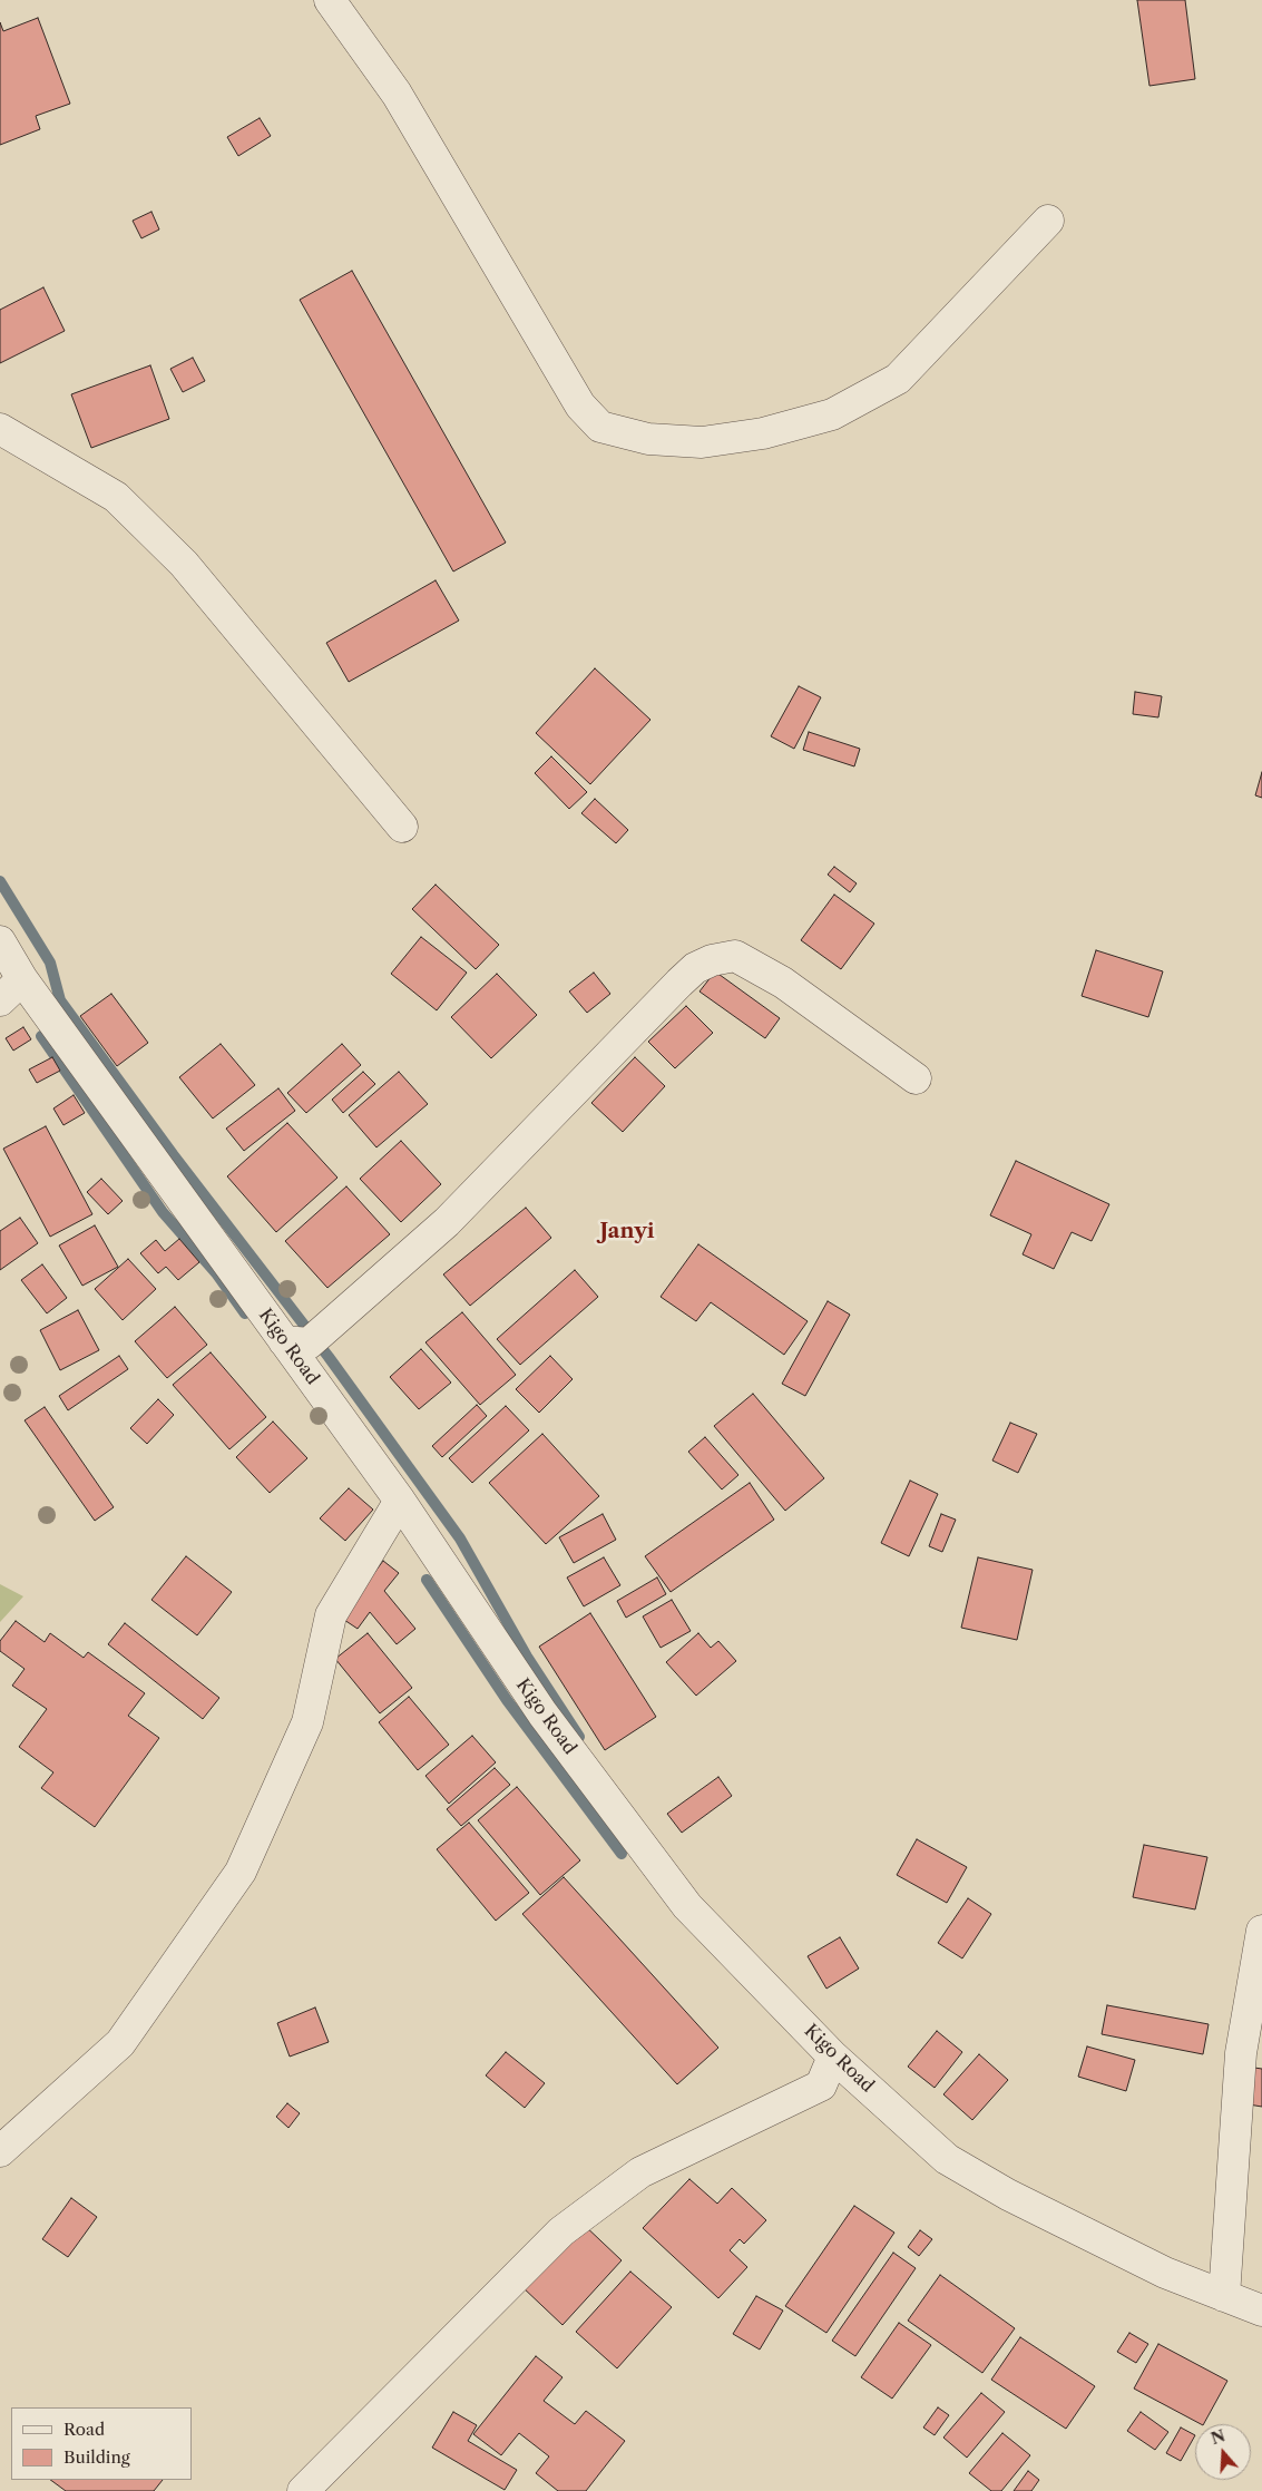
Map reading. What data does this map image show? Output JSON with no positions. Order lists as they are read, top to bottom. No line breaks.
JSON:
{"streets":{"street":["Kigo Road"]},"districts":["Janyi"],"legend":["Road","Building"],"north":"top"}
